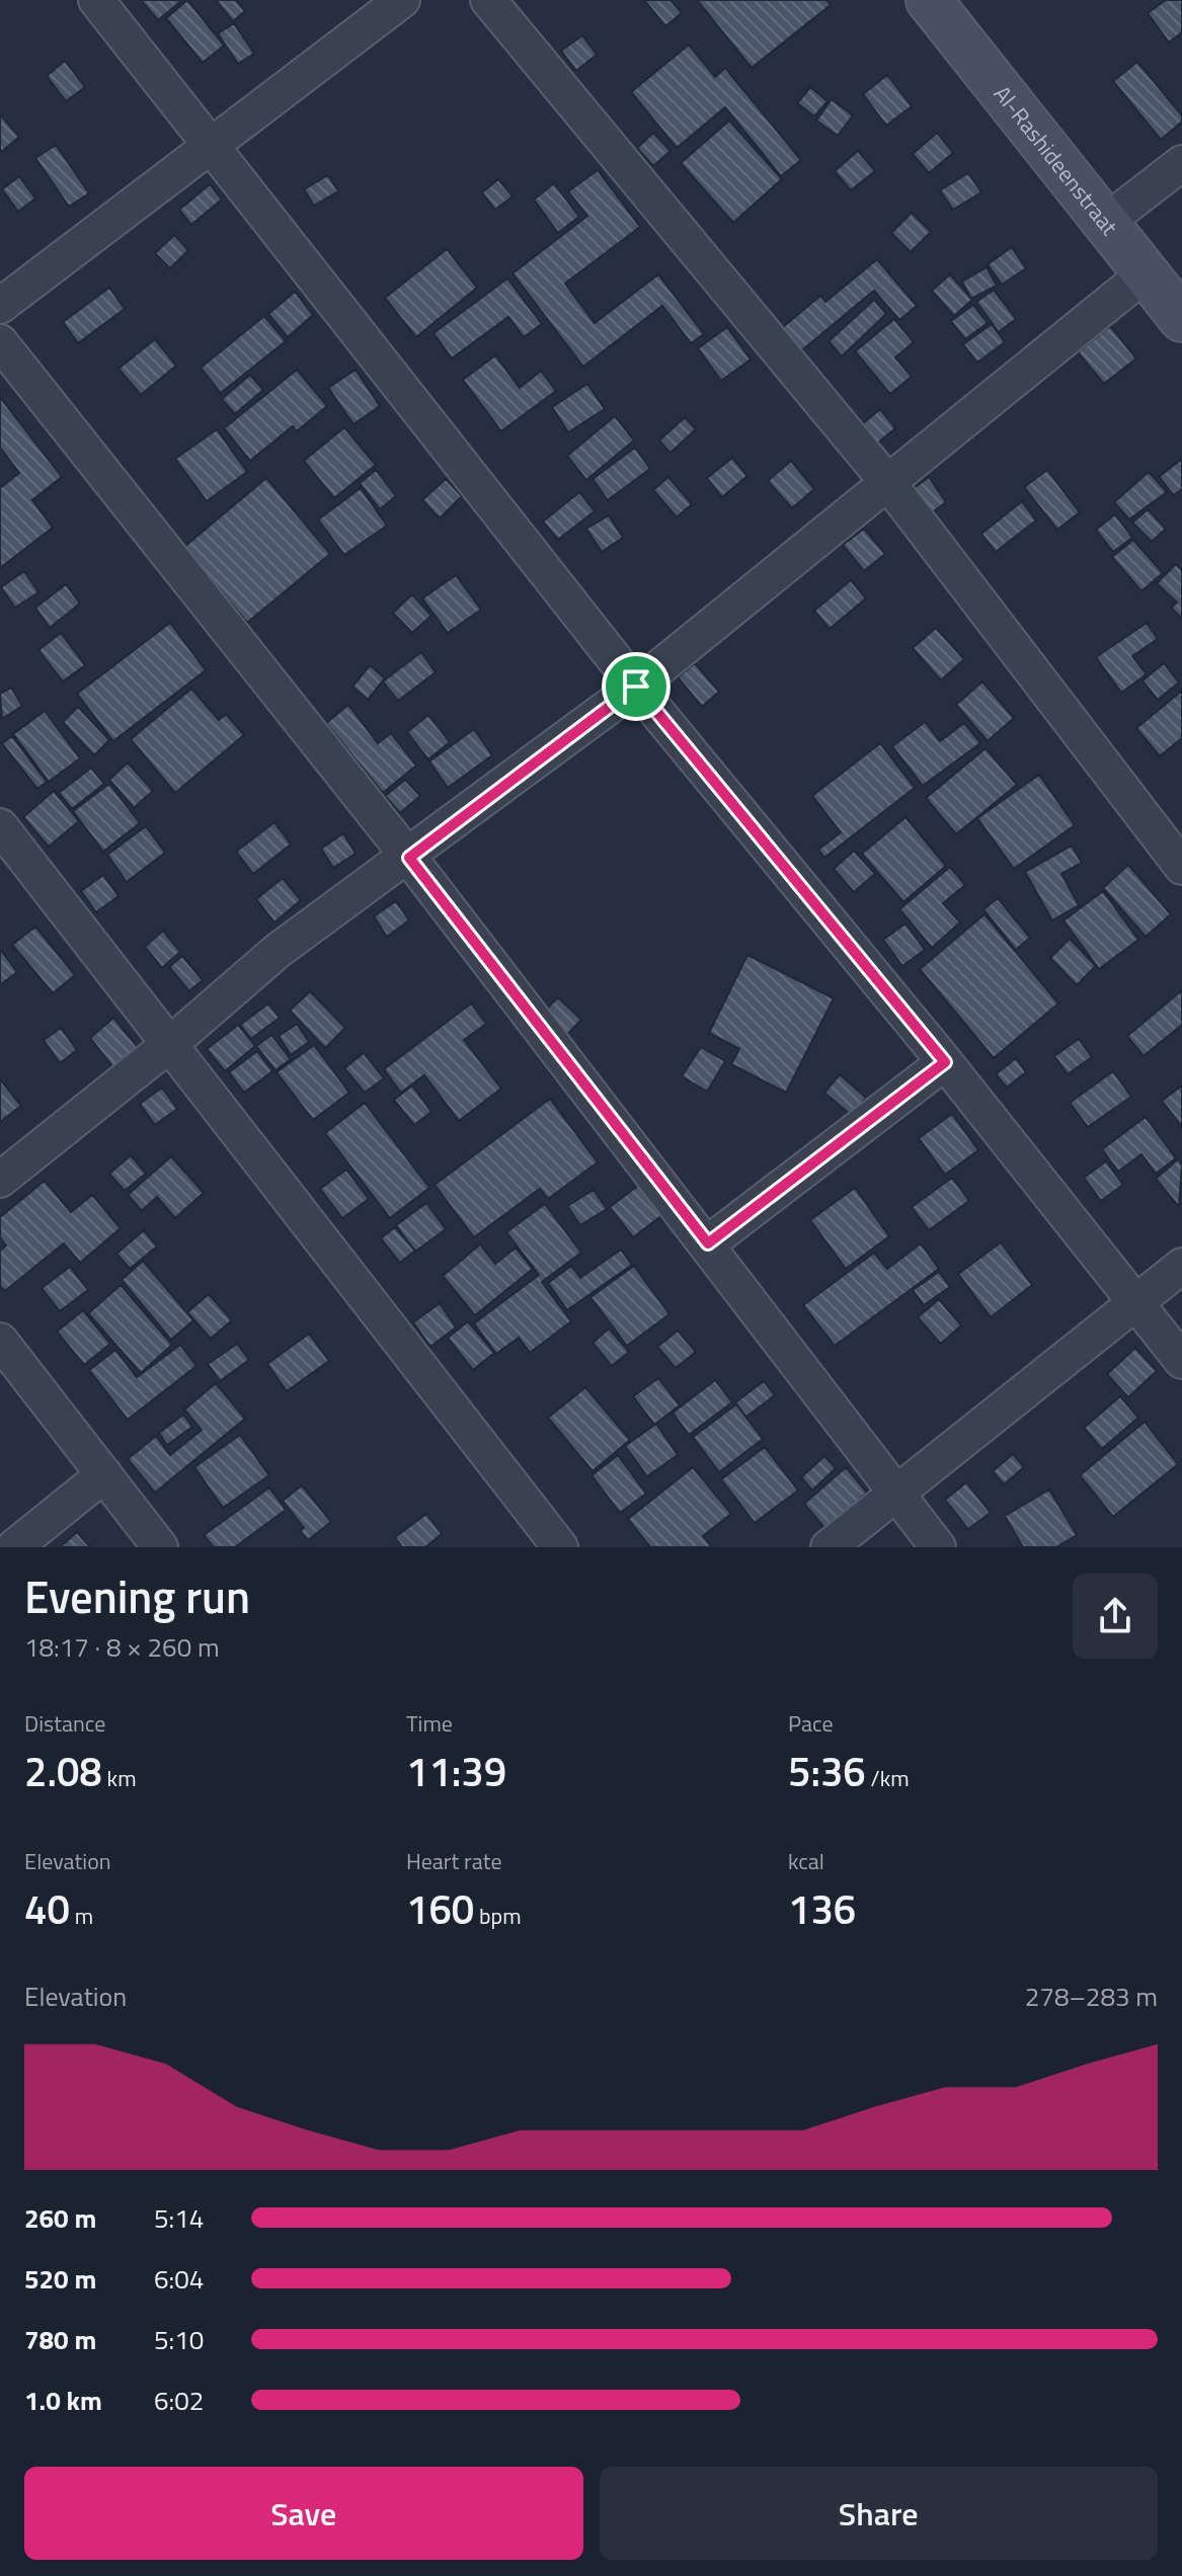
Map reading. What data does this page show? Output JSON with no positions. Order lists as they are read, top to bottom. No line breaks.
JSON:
{"streets":{"street":["Al-Rashideenstraat"]},"page":{"heading":["Evening run","18:17 · 8 × 260 m"],"stats":[["Distance","2.08 km"],["Time","11:39"],["Pace","5:36 /km"],["Elevation","40 m"],["Heart rate","160 bpm"],["kcal","136"]],"chart":["Elevation","278–283 m"],"list":[{"name":"260 m","note":"5:14"},{"name":"520 m","note":"6:04"},{"name":"780 m","note":"5:10"},{"name":"1.0 km","note":"6:02"}],"buttons":["Save","Share"]}}
